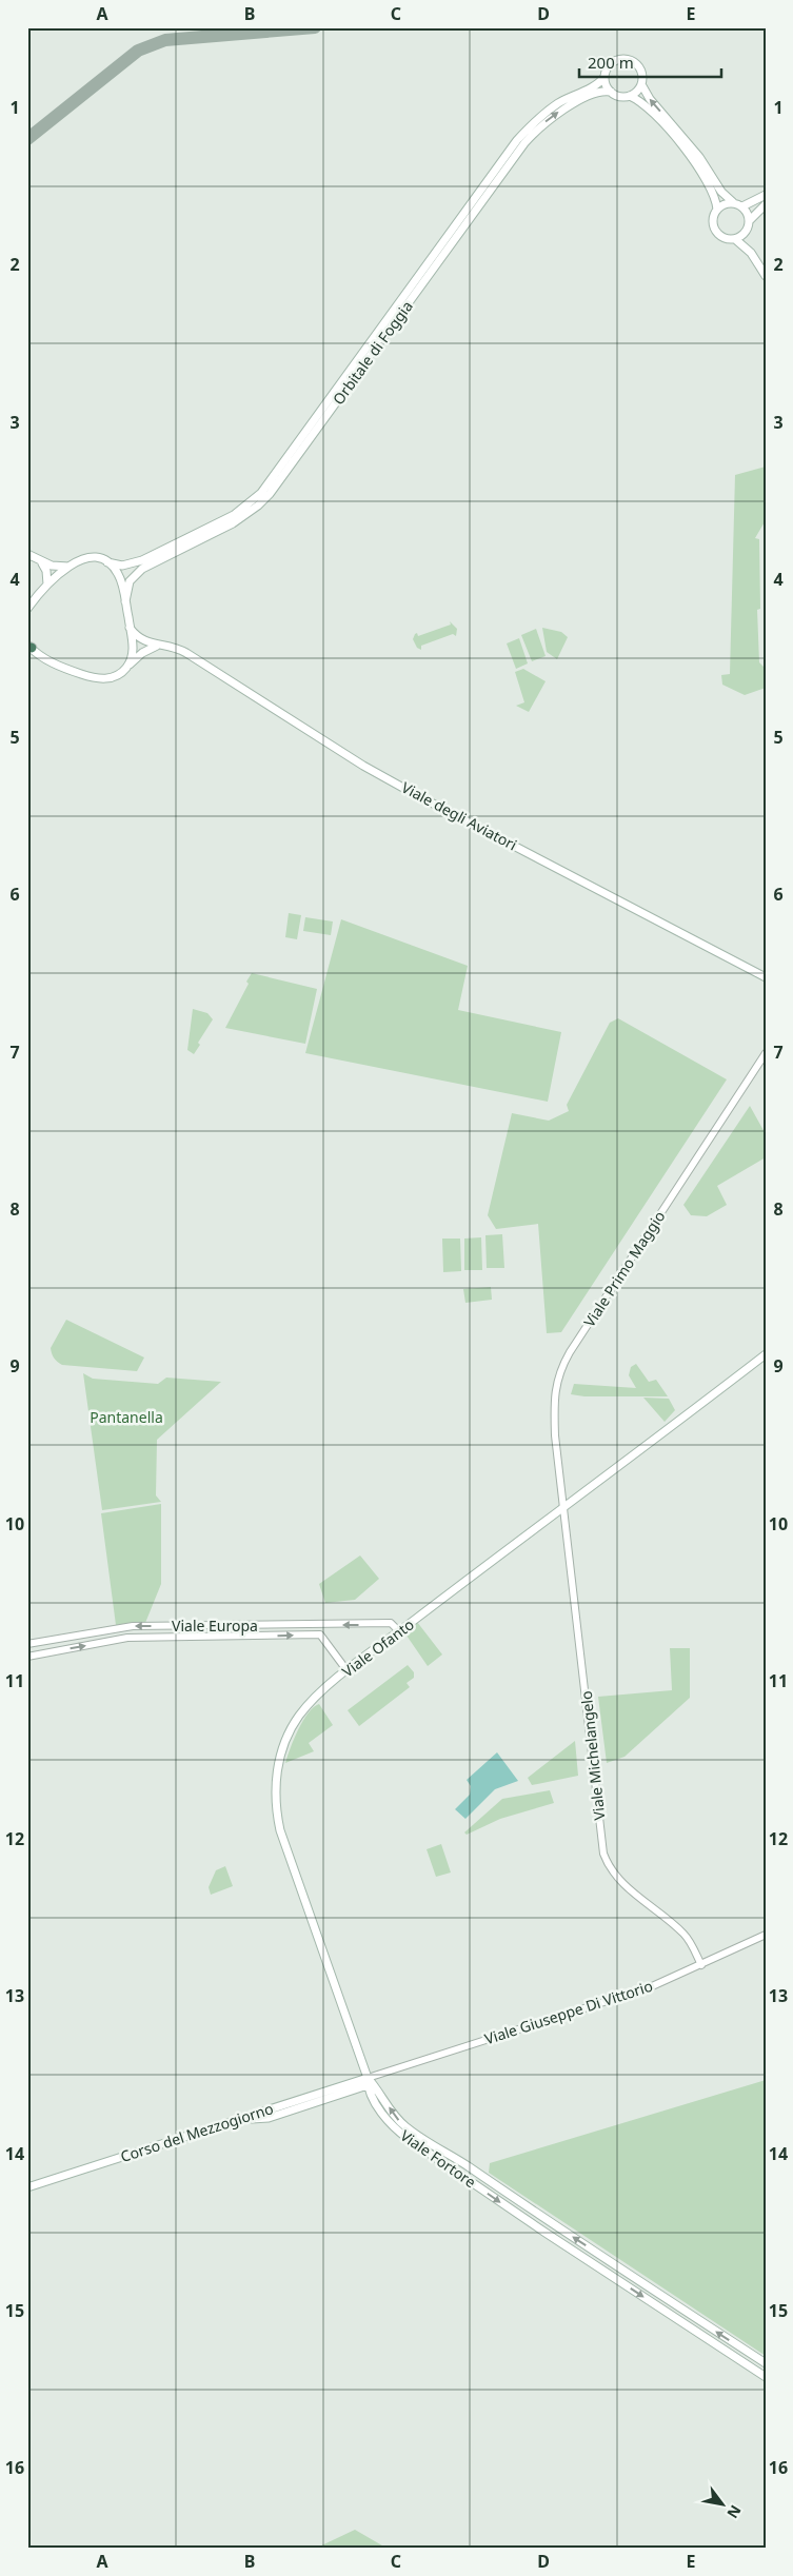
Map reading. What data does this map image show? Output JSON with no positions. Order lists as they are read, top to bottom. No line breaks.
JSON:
{"streets":{"main road":["Orbitale di Foggia","Viale degli Aviatori","Viale Ofanto","Corso del Mezzogiorno","Viale Fortore"],"street":["Viale Primo Maggio","Viale Europa","Viale Michelangelo","Viale Giuseppe Di Vittorio"]},"crossings":[["Viale Primo Maggio","Viale Ofanto"],["Viale Primo Maggio","Viale Michelangelo"],["Viale Europa","Viale Ofanto"],["Viale Ofanto","Viale Michelangelo"],["Viale Ofanto","Viale Giuseppe Di Vittorio"],["Viale Ofanto","Corso del Mezzogiorno"],["Viale Ofanto","Viale Fortore"],["Viale Michelangelo","Viale Giuseppe Di Vittorio"],["Viale Giuseppe Di Vittorio","Corso del Mezzogiorno"],["Viale Giuseppe Di Vittorio","Viale Fortore"],["Corso del Mezzogiorno","Viale Fortore"]],"parks":["Pantanella"],"scale_bar":"200 m","north":"bottom right","grid":{"columns":["A","B","C","D","E"],"rows":["1","2","3","4","5","6","7","8","9","10","11","12","13","14","15","16"]}}
